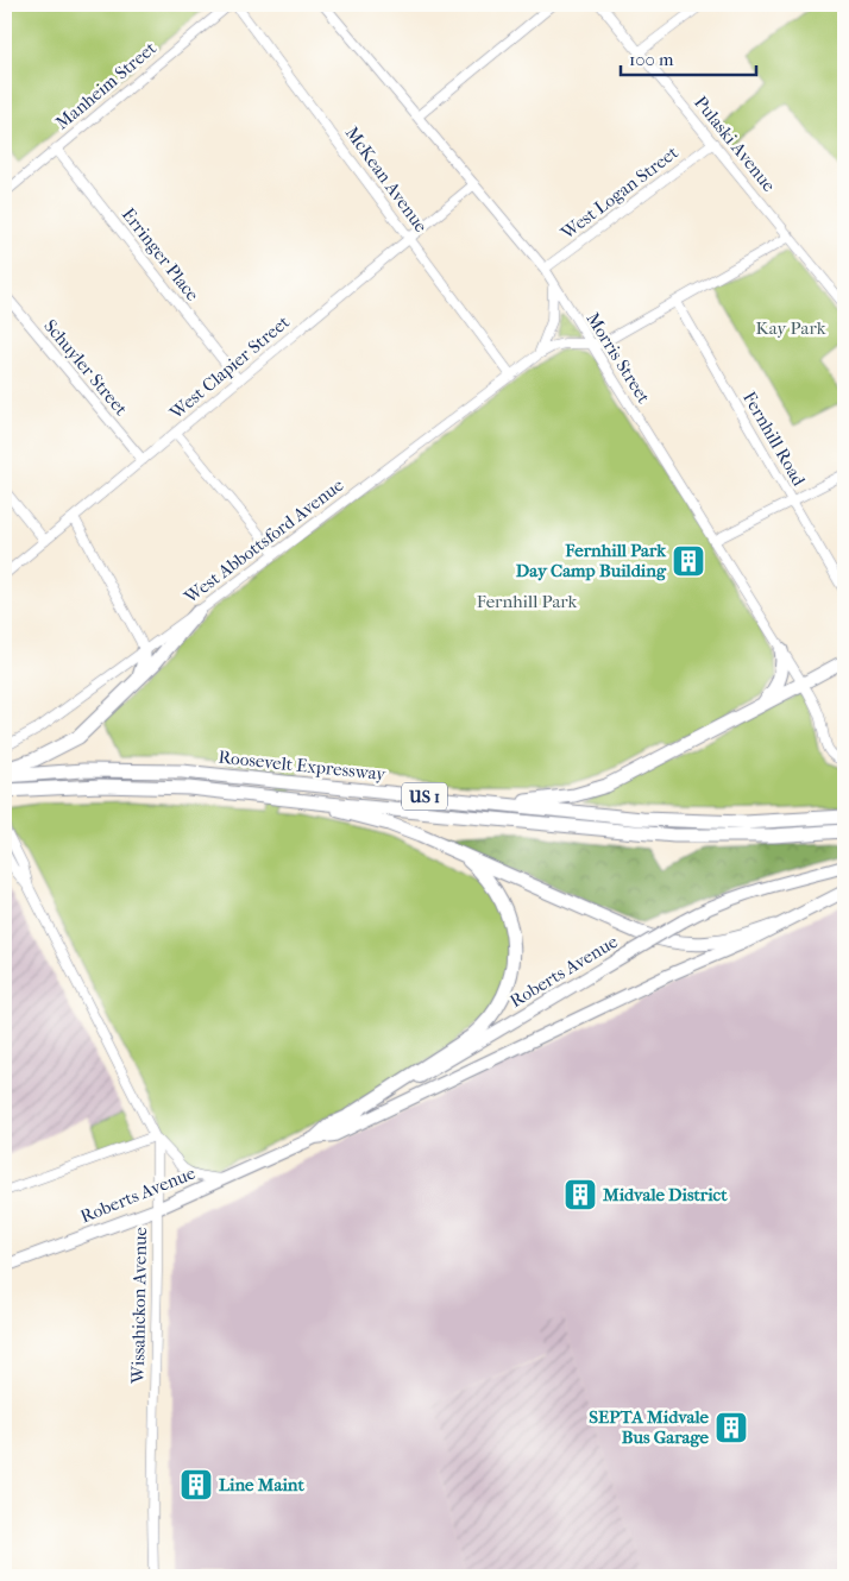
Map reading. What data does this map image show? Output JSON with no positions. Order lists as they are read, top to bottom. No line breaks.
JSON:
{"streets":{"highway":["Roosevelt Expressway","US 1"],"main road":["Roberts Avenue"],"street":["Manheim Street","Pulaski Avenue","McKean Avenue","West Logan Street","Erringer Place","Morris Street","Schuyler Street","West Clapier Street","Fernhill Road","West Abbottsford Avenue","Wissahickon Avenue"]},"crossings":[["Manheim Street","Erringer Place"],["Pulaski Avenue","West Logan Street"],["Pulaski Avenue","West Abbottsford Avenue"],["McKean Avenue","West Clapier Street"],["McKean Avenue","West Abbottsford Avenue"],["West Logan Street","Morris Street"],["Erringer Place","West Clapier Street"],["Morris Street","West Clapier Street"],["Morris Street","West Abbottsford Avenue"],["Schuyler Street","West Clapier Street"],["Fernhill Road","West Abbottsford Avenue"],["Roberts Avenue","Wissahickon Avenue"]],"parks":["Kay Park","Fernhill Park"],"places":{"building":["Fernhill Park Day Camp Building","Midvale District","SEPTA Midvale Bus Garage","Line Maint"]},"scale_bar":"100 m"}
